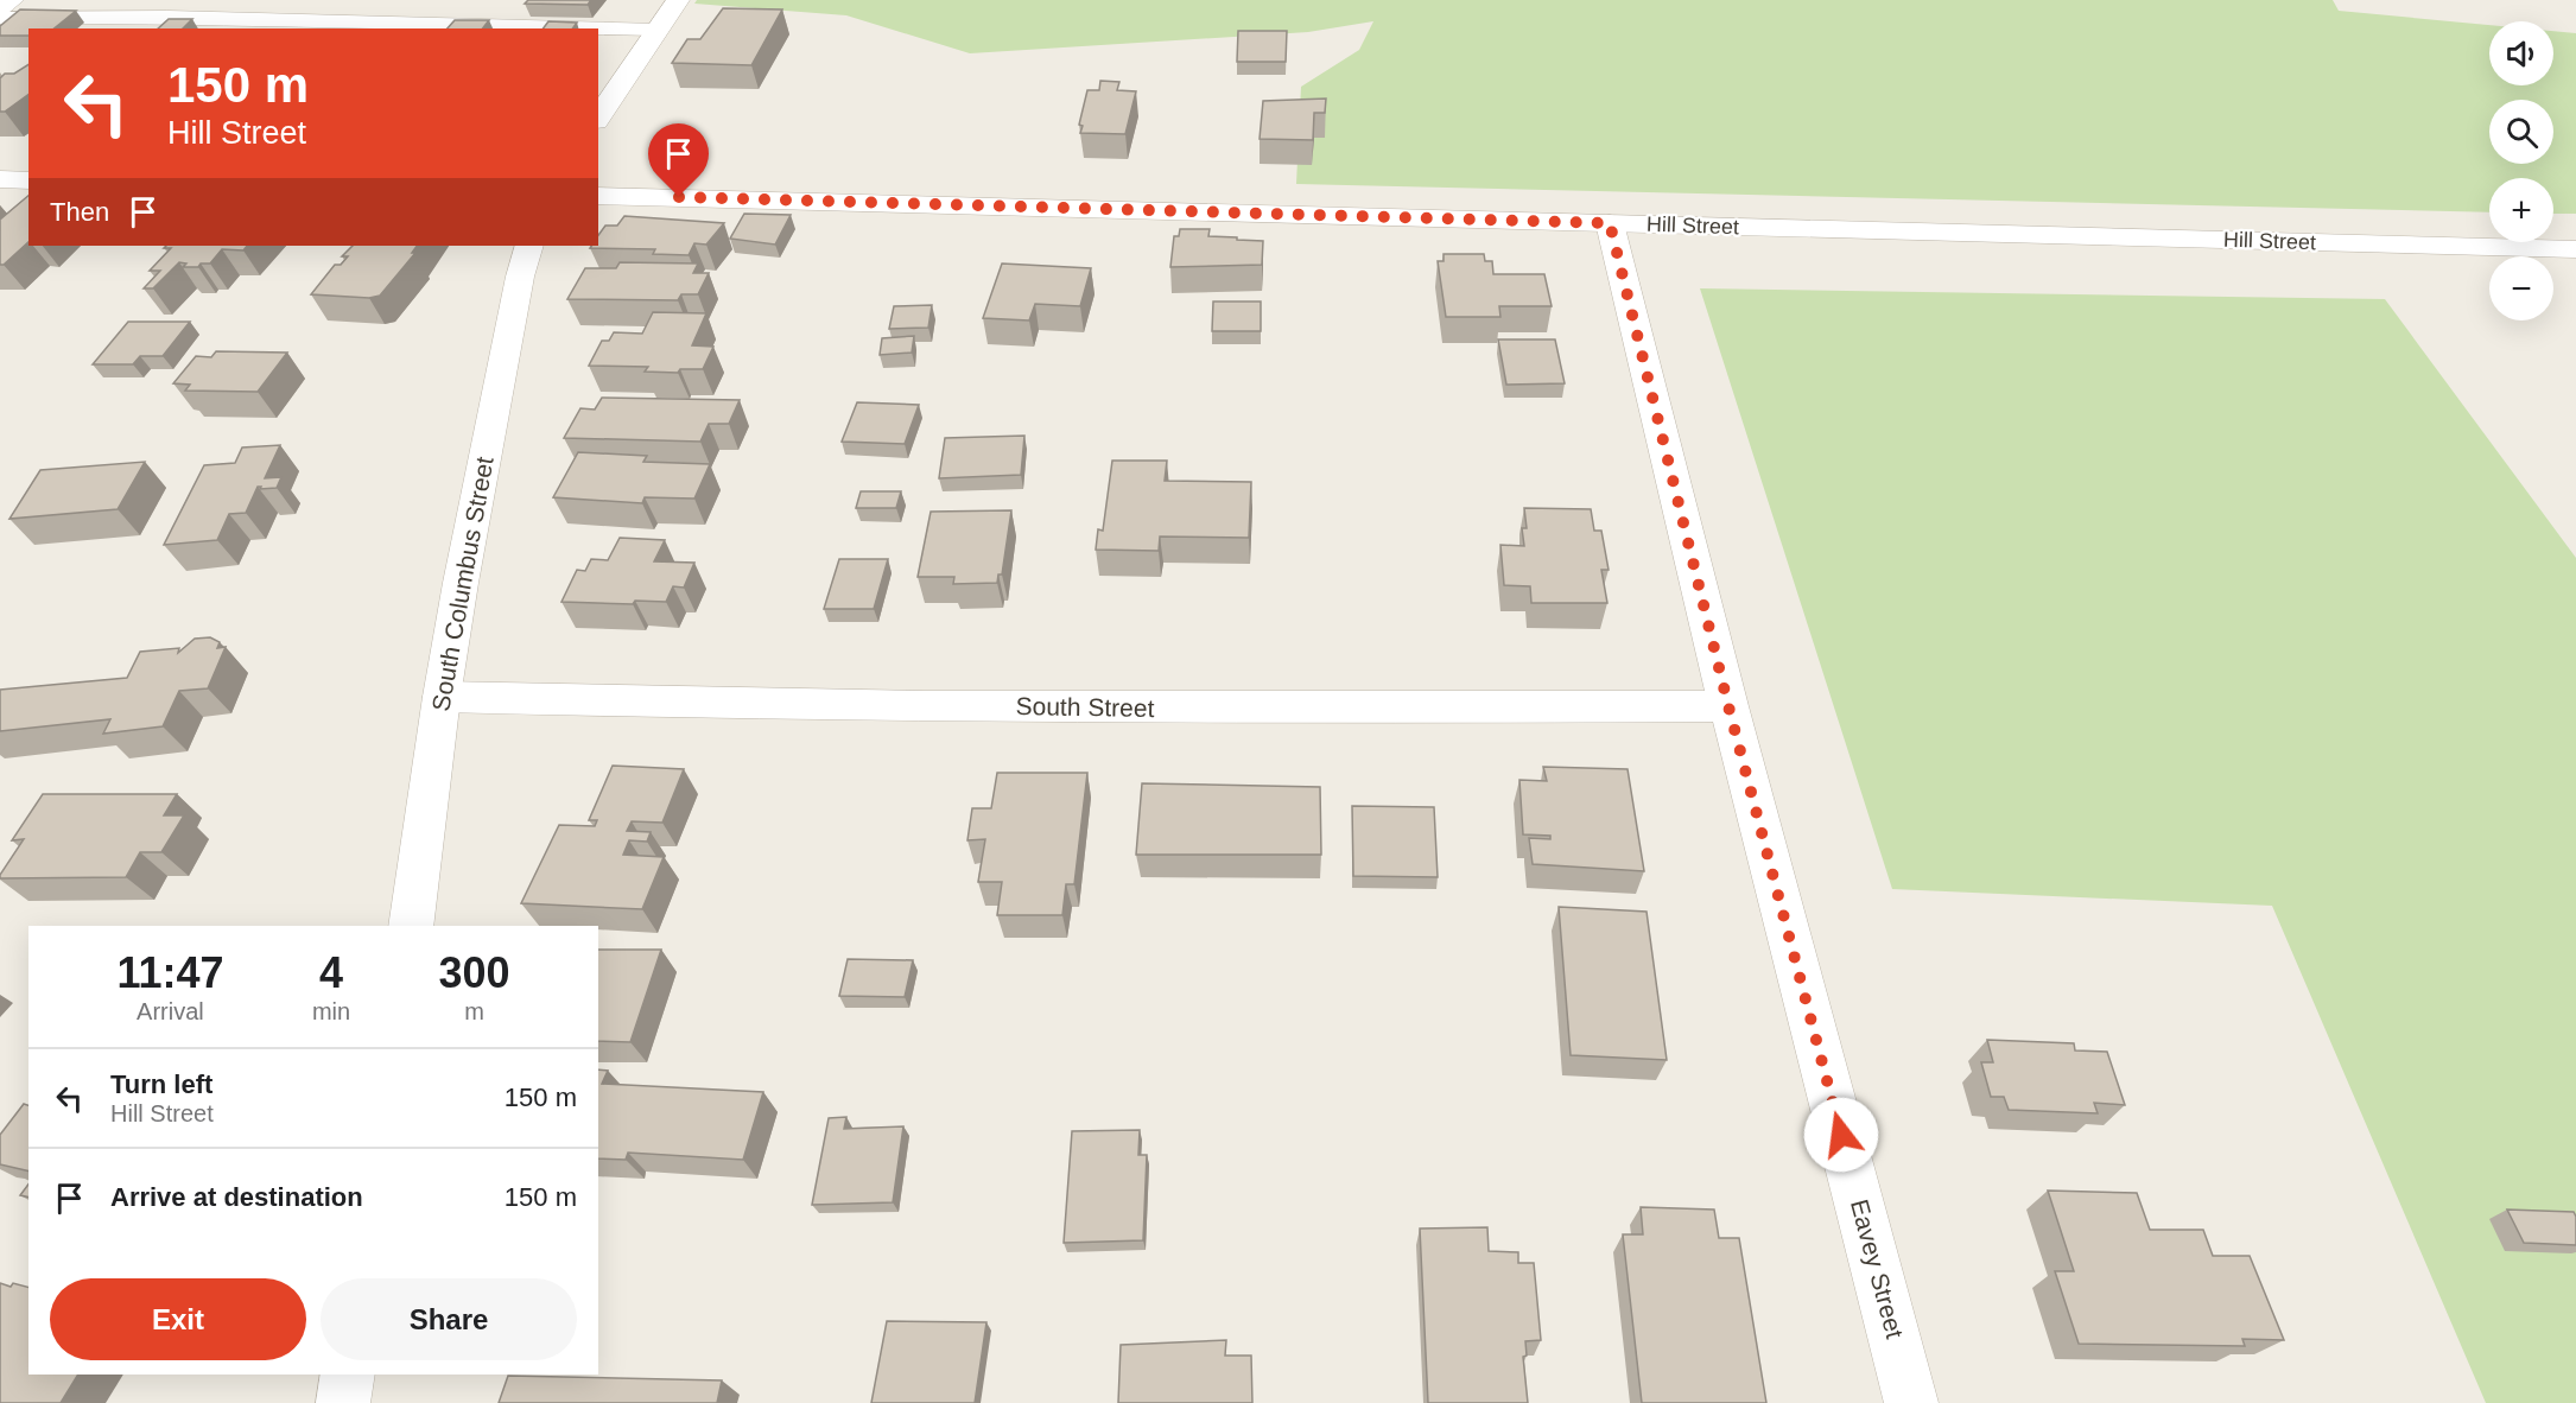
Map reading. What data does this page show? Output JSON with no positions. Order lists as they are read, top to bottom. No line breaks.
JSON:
{"streets":{"street":["Hill Street","South Columbus Street","South Street","Eavey Street"]},"crossings":[["Hill Street","Eavey Street"],["South Columbus Street","South Street"],["South Street","Eavey Street"]],"page":{"map_buttons":["+","−"],"turn":["150 m","Hill Street"],"then":"Then","eta":["11:47","Arrival","4","min","300","m"],"list":[{"name":"Turn left","note":"Hill Street","value":"150 m"},{"name":"Arrive at destination","value":"150 m"}],"buttons":["Exit","Share"]}}
